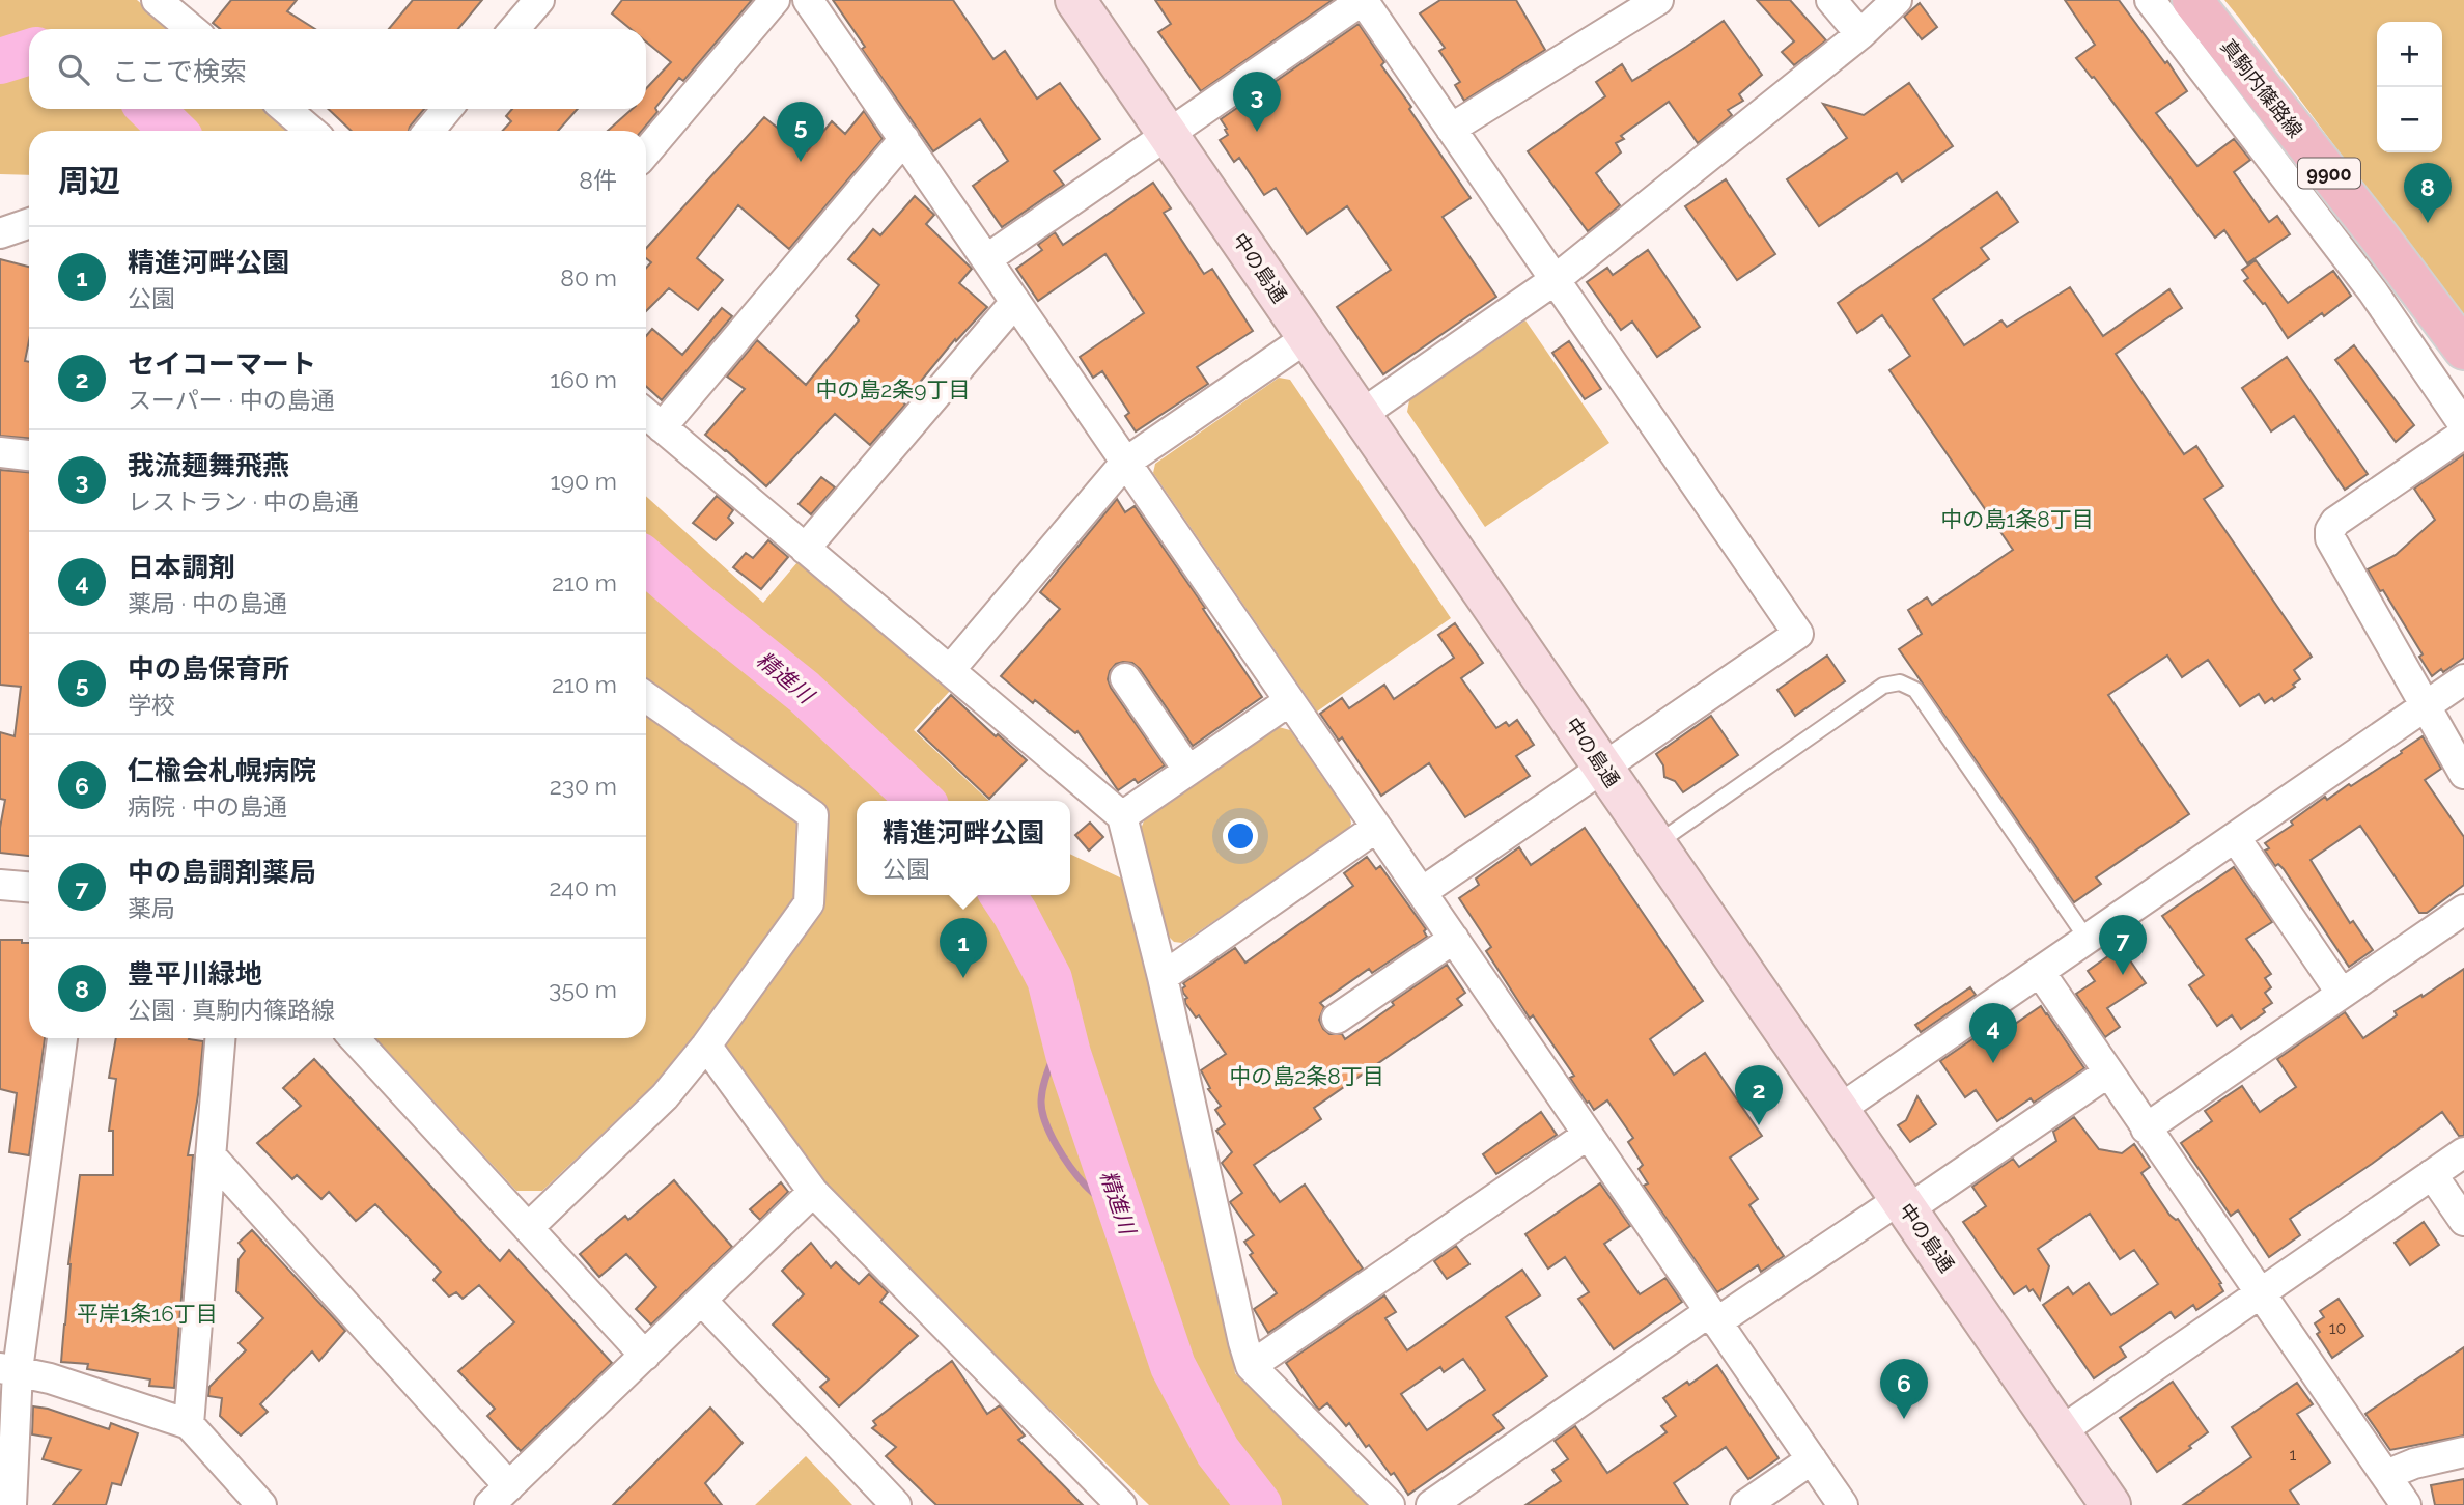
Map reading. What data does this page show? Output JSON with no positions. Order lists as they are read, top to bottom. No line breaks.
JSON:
{"streets":{"main road":["真駒内篠路線","9900"],"street":["中の島通"]},"districts":["中の島2条9丁目","中の島1条8丁目","中の島2条8丁目","平岸1条16丁目"],"water":["精進川"],"house_numbers":["10","1"],"page":{"map_buttons":["+","−"],"search":"ここで検索","pins":["3","5","8","7","1","4","2","6"],"heading":["周辺","8件"],"list":[{"mark":"1","name":"精進河畔公園","note":"公園","value":"80 m"},{"mark":"2","name":"セイコーマート","note":"スーパー · 中の島通","value":"160 m"},{"mark":"3","name":"我流麺舞飛燕","note":"レストラン · 中の島通","value":"190 m"},{"mark":"4","name":"日本調剤","note":"薬局 · 中の島通","value":"210 m"},{"mark":"5","name":"中の島保育所","note":"学校","value":"210 m"},{"mark":"6","name":"仁楡会札幌病院","note":"病院 · 中の島通","value":"230 m"},{"mark":"7","name":"中の島調剤薬局","note":"薬局","value":"240 m"},{"mark":"8","name":"豊平川緑地","note":"公園 · 真駒内篠路線","value":"350 m"}],"popup":["精進河畔公園","公園"]}}
